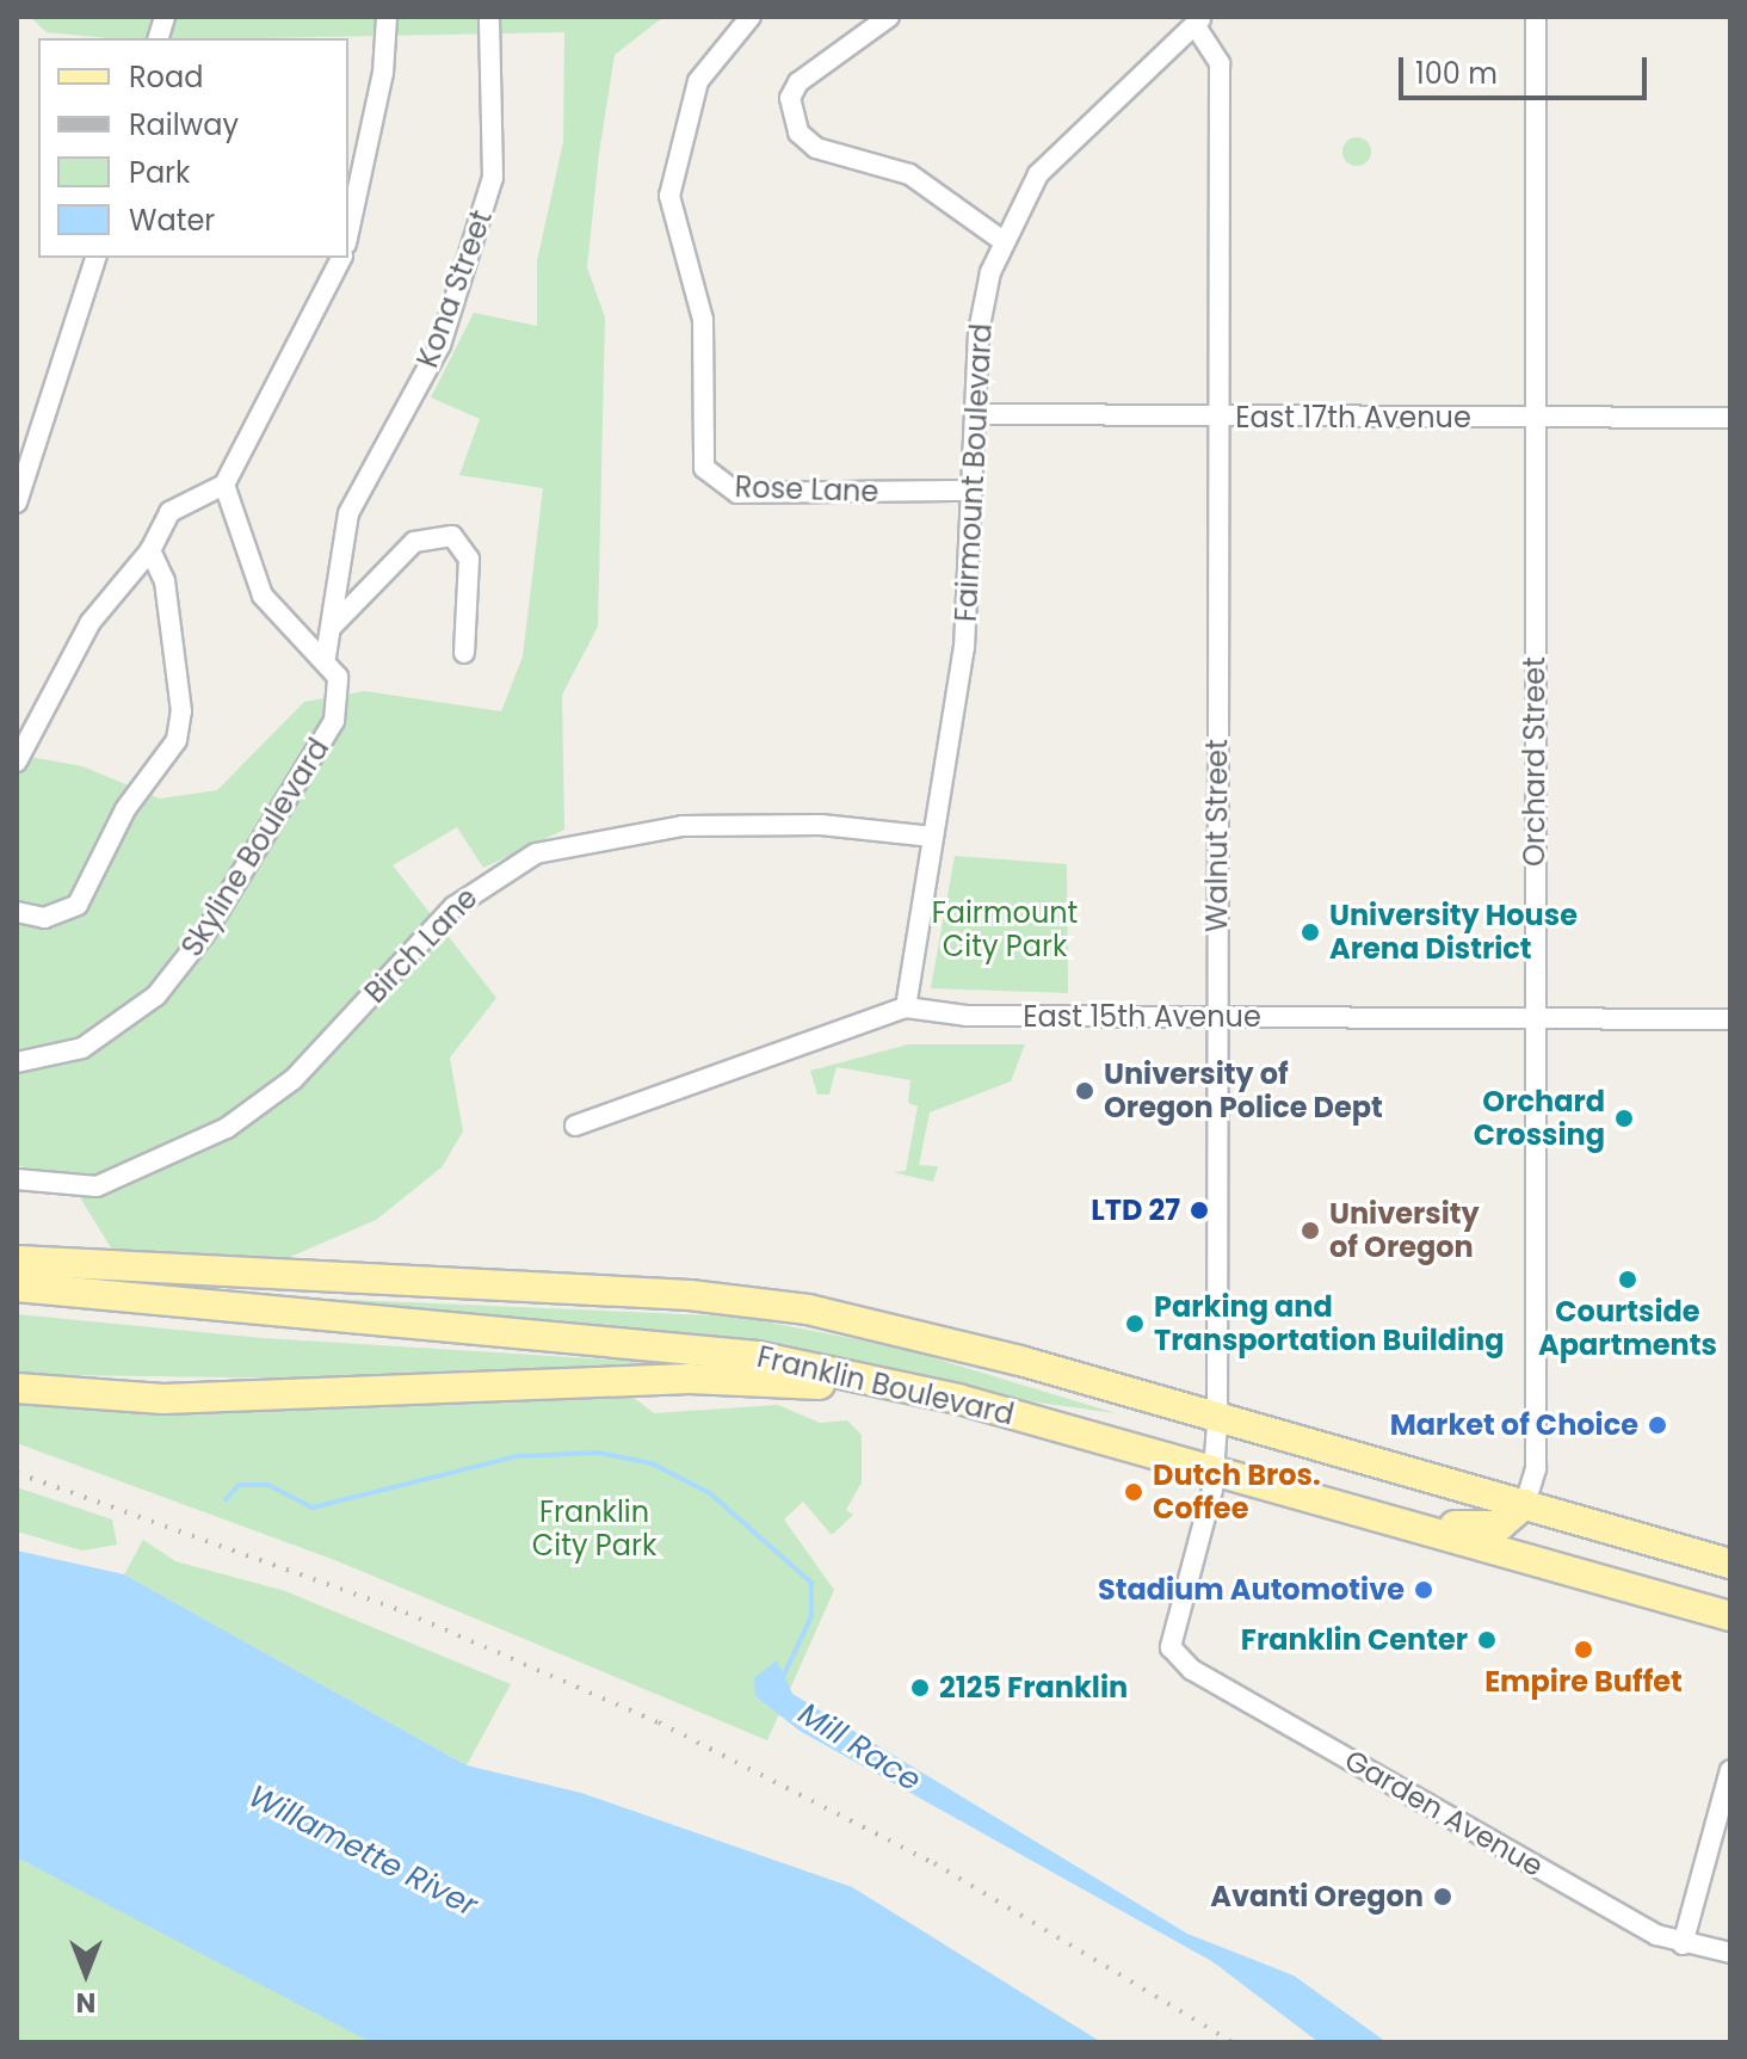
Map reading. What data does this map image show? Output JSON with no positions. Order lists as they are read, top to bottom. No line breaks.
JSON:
{"streets":{"main road":["Franklin Boulevard"],"street":["Kona Street","East 17th Avenue","Fairmount Boulevard","Rose Lane","Orchard Street","Walnut Street","Skyline Boulevard","Birch Lane","East 15th Avenue","Garden Avenue"]},"crossings":[["Kona Street","Skyline Boulevard"],["East 17th Avenue","Fairmount Boulevard"],["East 17th Avenue","Orchard Street"],["East 17th Avenue","Walnut Street"],["Fairmount Boulevard","Rose Lane"],["Fairmount Boulevard","Walnut Street"],["Fairmount Boulevard","Birch Lane"],["Fairmount Boulevard","East 15th Avenue"],["Orchard Street","East 15th Avenue"],["Orchard Street","Franklin Boulevard"],["Walnut Street","East 15th Avenue"],["Walnut Street","Franklin Boulevard"],["Walnut Street","Garden Avenue"]],"water":["Mill Race","Willamette River"],"parks":["Fairmount City Park","Franklin City Park"],"places":["University House Arena District","University of Oregon Police Dept","Orchard Crossing","LTD 27","University of Oregon","Courtside Apartments","Parking and Transportation Building","Market of Choice","Dutch Bros. Coffee","Stadium Automotive","Franklin Center","Empire Buffet","2125 Franklin","Avanti Oregon"],"legend":["Road","Railway","Park","Water"],"scale_bar":"100 m","north":"bottom"}
